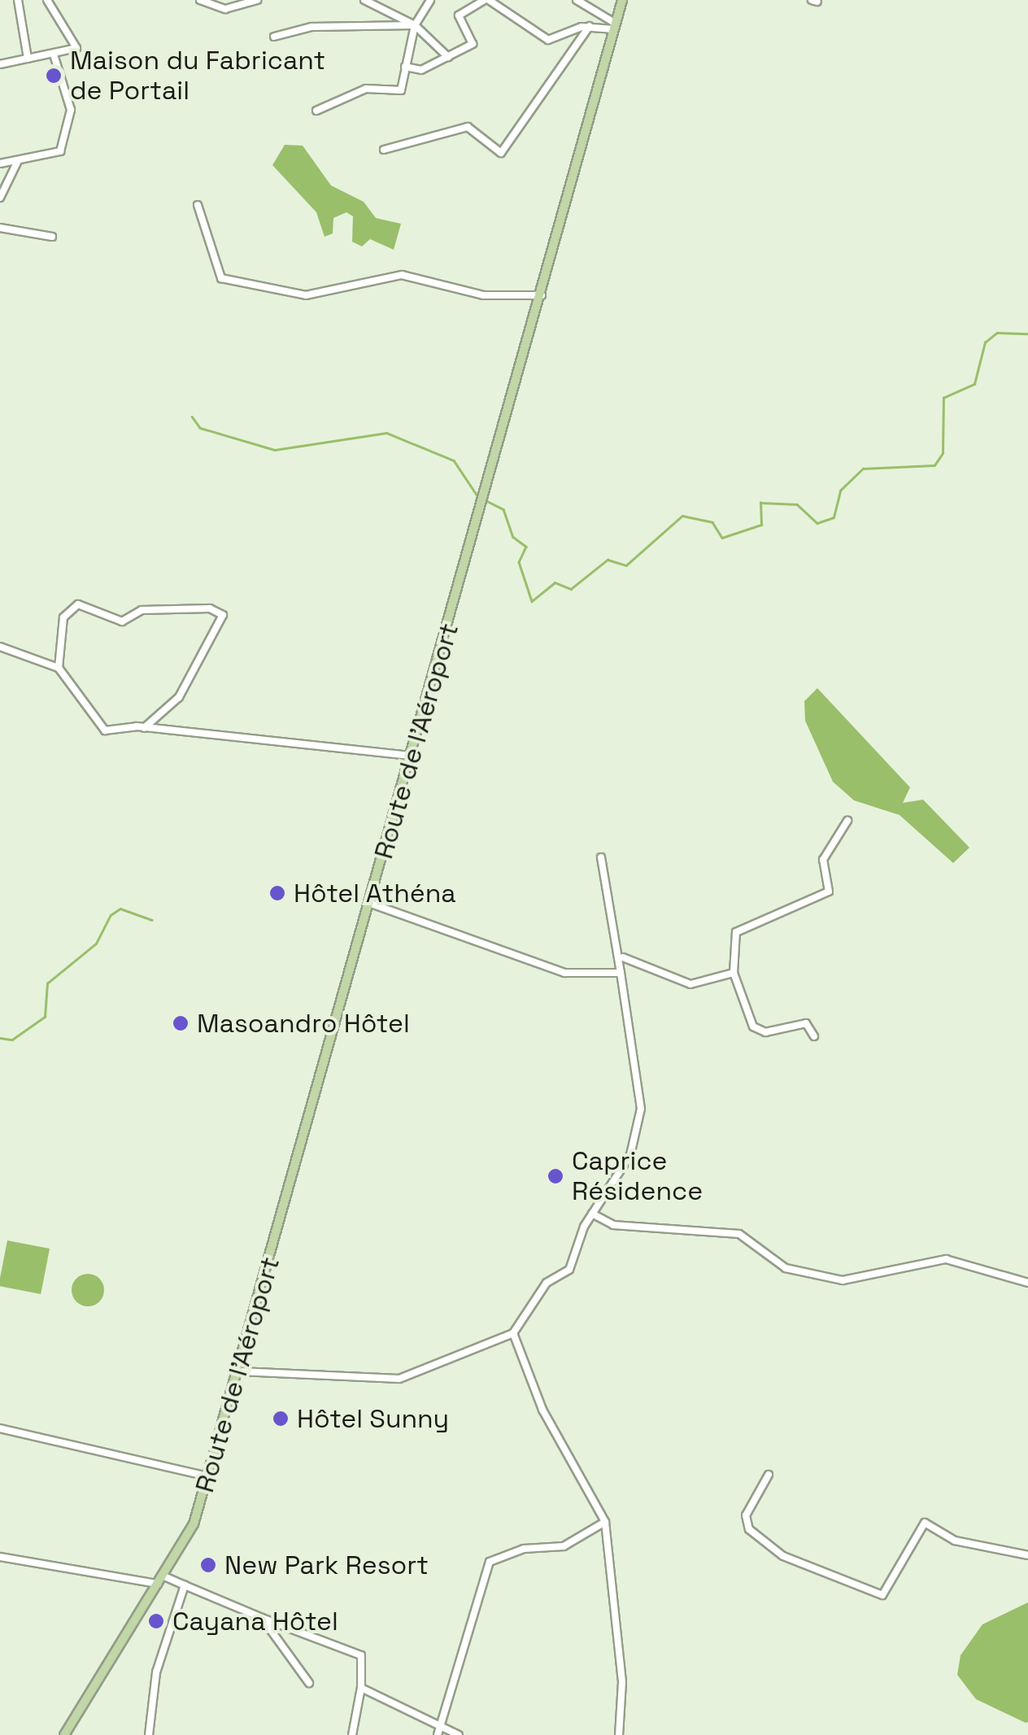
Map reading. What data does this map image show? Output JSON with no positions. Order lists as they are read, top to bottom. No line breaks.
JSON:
{"streets":{"main road":["Route de l'Aéroport"]},"places":["Maison du Fabricant de Portail","Hôtel Athéna","Masoandro Hôtel","Caprice Résidence","Hôtel Sunny","New Park Resort","Cayana Hôtel"]}
